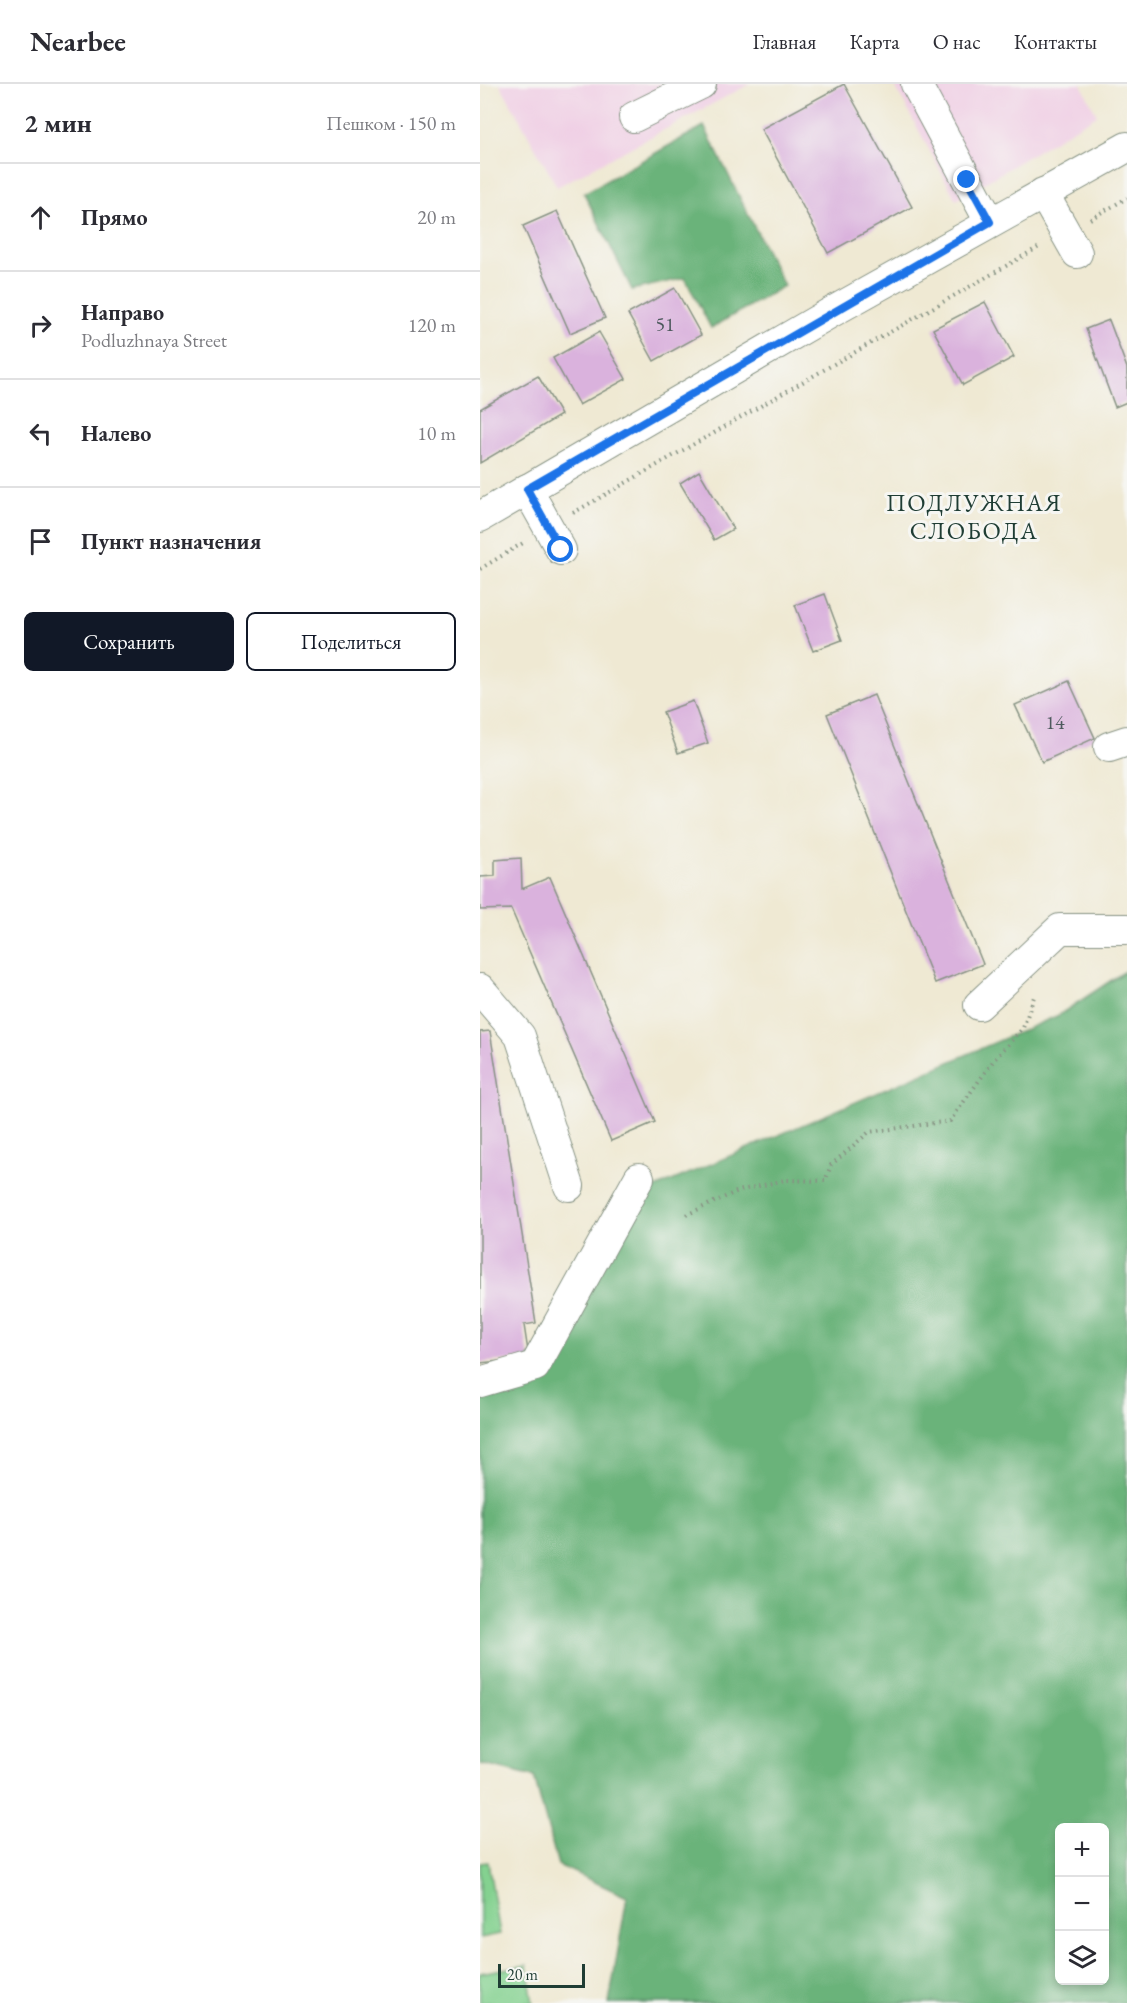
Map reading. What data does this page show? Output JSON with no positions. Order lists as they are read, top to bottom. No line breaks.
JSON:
{"districts":["ПОДЛУЖНАЯ СЛОБОДА"],"house_numbers":["51","14"],"scale_bar":"20 m","page":{"header":"Nearbee","nav":["Главная","Карта","О нас","Контакты"],"heading":["2 мин","Пешком · 150 m"],"list":[["Прямо","20 m"],["Направо","Podluzhnaya Street","120 m"],["Налево","10 m"],"Пункт назначения"],"buttons":["Сохранить","Поделиться"],"map_buttons":["+","−"],"scale":"20 m"}}
